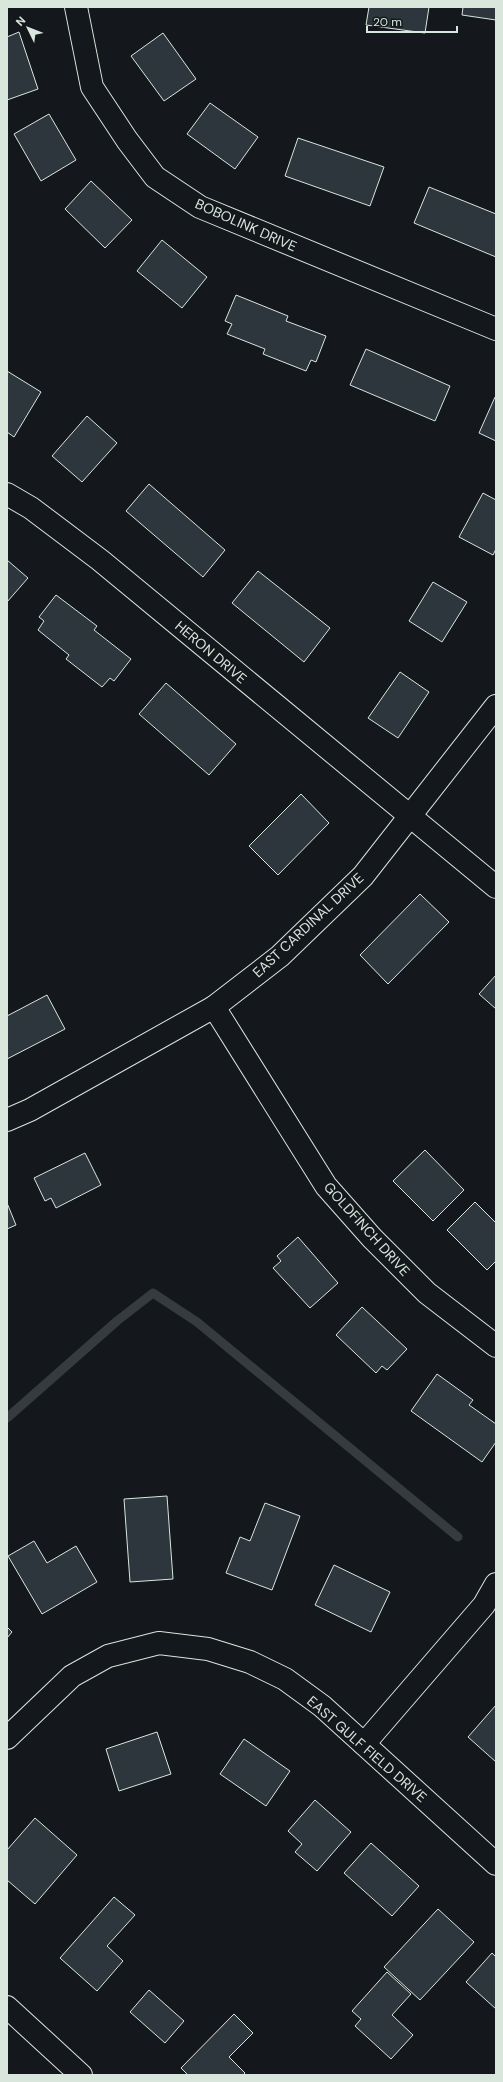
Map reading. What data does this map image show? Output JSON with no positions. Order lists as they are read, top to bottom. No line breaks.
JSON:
{"streets":{"street":["BOBOLINK DRIVE","HERON DRIVE","EAST CARDINAL DRIVE","GOLDFINCH DRIVE","EAST GULF FIELD DRIVE"]},"crossings":[["HERON DRIVE","EAST CARDINAL DRIVE"],["EAST CARDINAL DRIVE","GOLDFINCH DRIVE"]],"scale_bar":"20 m","north":"top left"}
